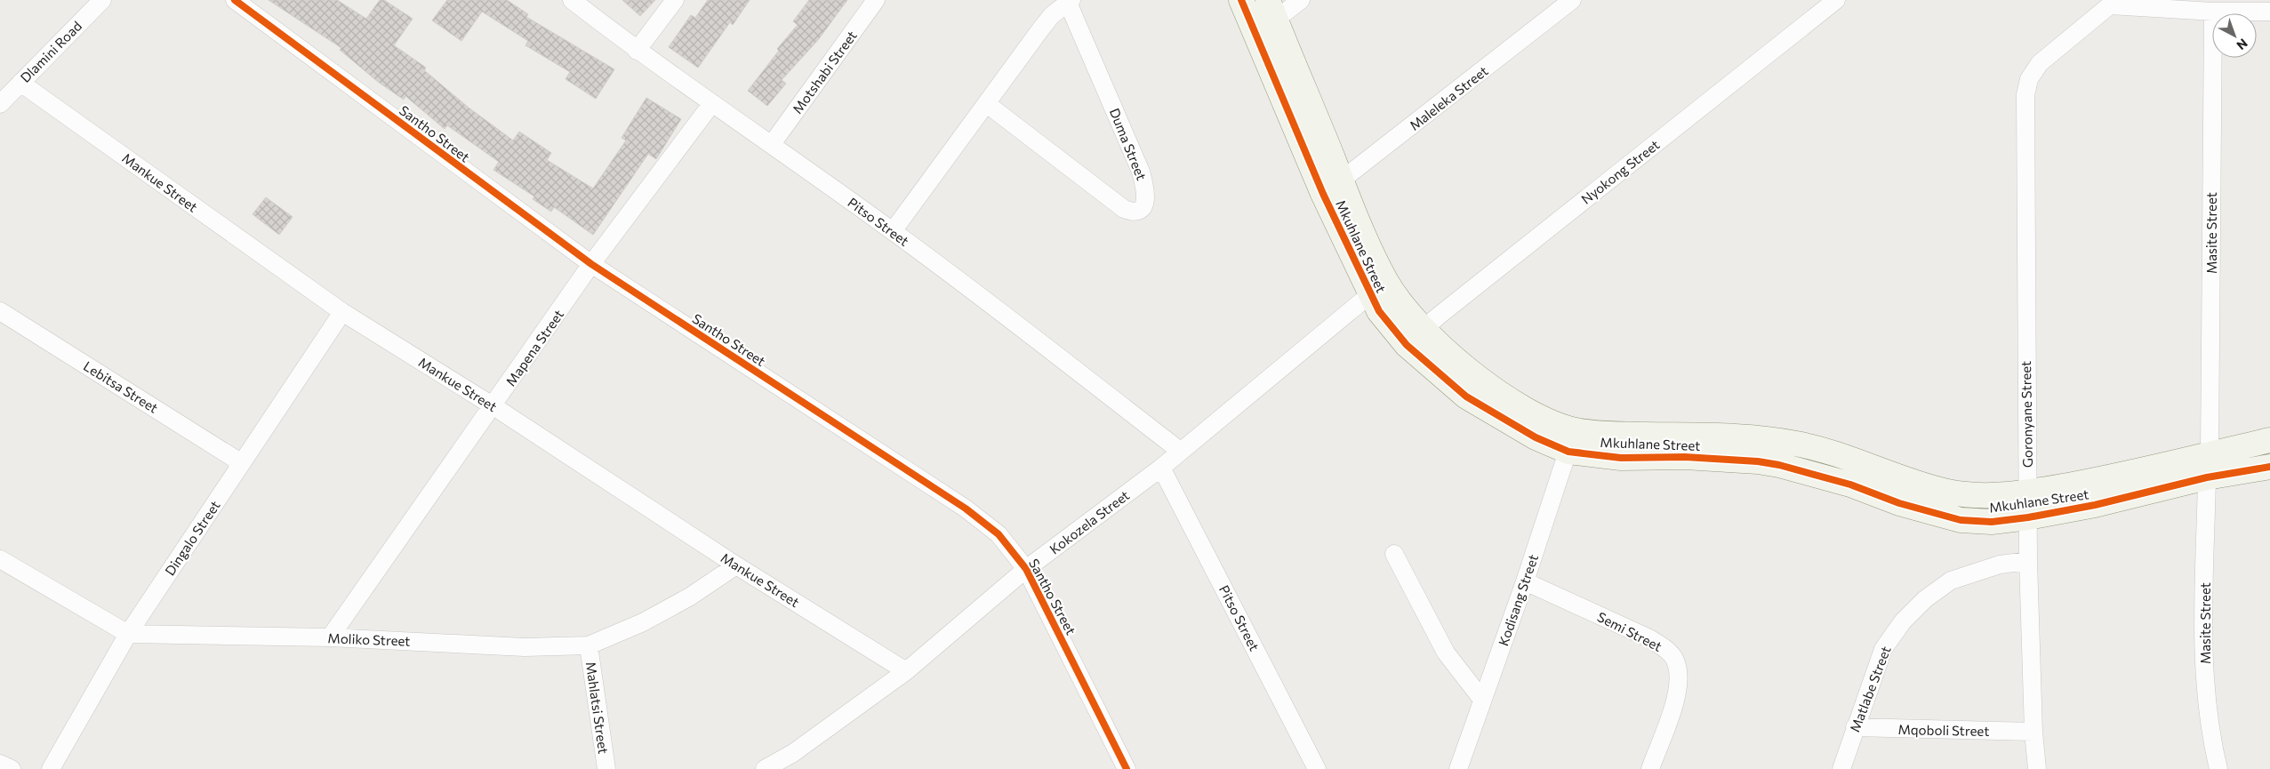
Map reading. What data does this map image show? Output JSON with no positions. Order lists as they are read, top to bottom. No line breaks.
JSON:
{"streets":{"street":["Dlamini Road","Motshabi Street","Maleleka Street","Santho Street","Duma Street","Nyokong Street","Mankue Street","Pitso Street","Masite Street","Mkuhlane Street","Mapena Street","Lebitsa Street","Goronyane Street","Kokozela Street","Dingalo Street","Kodisang Street","Semi Street","Moliko Street","Matlabe Street","Mahlatsi Street","Mqoboli Street"]},"crossings":[["Dlamini Road","Mankue Street"],["Motshabi Street","Pitso Street"],["Maleleka Street","Mkuhlane Street"],["Santho Street","Mapena Street"],["Santho Street","Kokozela Street"],["Duma Street","Pitso Street"],["Nyokong Street","Mkuhlane Street"],["Mankue Street","Mapena Street"],["Mankue Street","Kokozela Street"],["Mankue Street","Dingalo Street"],["Mankue Street","Moliko Street"],["Pitso Street","Mapena Street"],["Pitso Street","Kokozela Street"],["Masite Street","Mkuhlane Street"],["Mkuhlane Street","Goronyane Street"],["Mkuhlane Street","Kokozela Street"],["Mkuhlane Street","Kodisang Street"],["Mapena Street","Moliko Street"],["Lebitsa Street","Dingalo Street"],["Goronyane Street","Matlabe Street"],["Goronyane Street","Mqoboli Street"],["Dingalo Street","Moliko Street"],["Kodisang Street","Semi Street"],["Moliko Street","Mahlatsi Street"],["Matlabe Street","Mqoboli Street"]],"north":"bottom right"}
